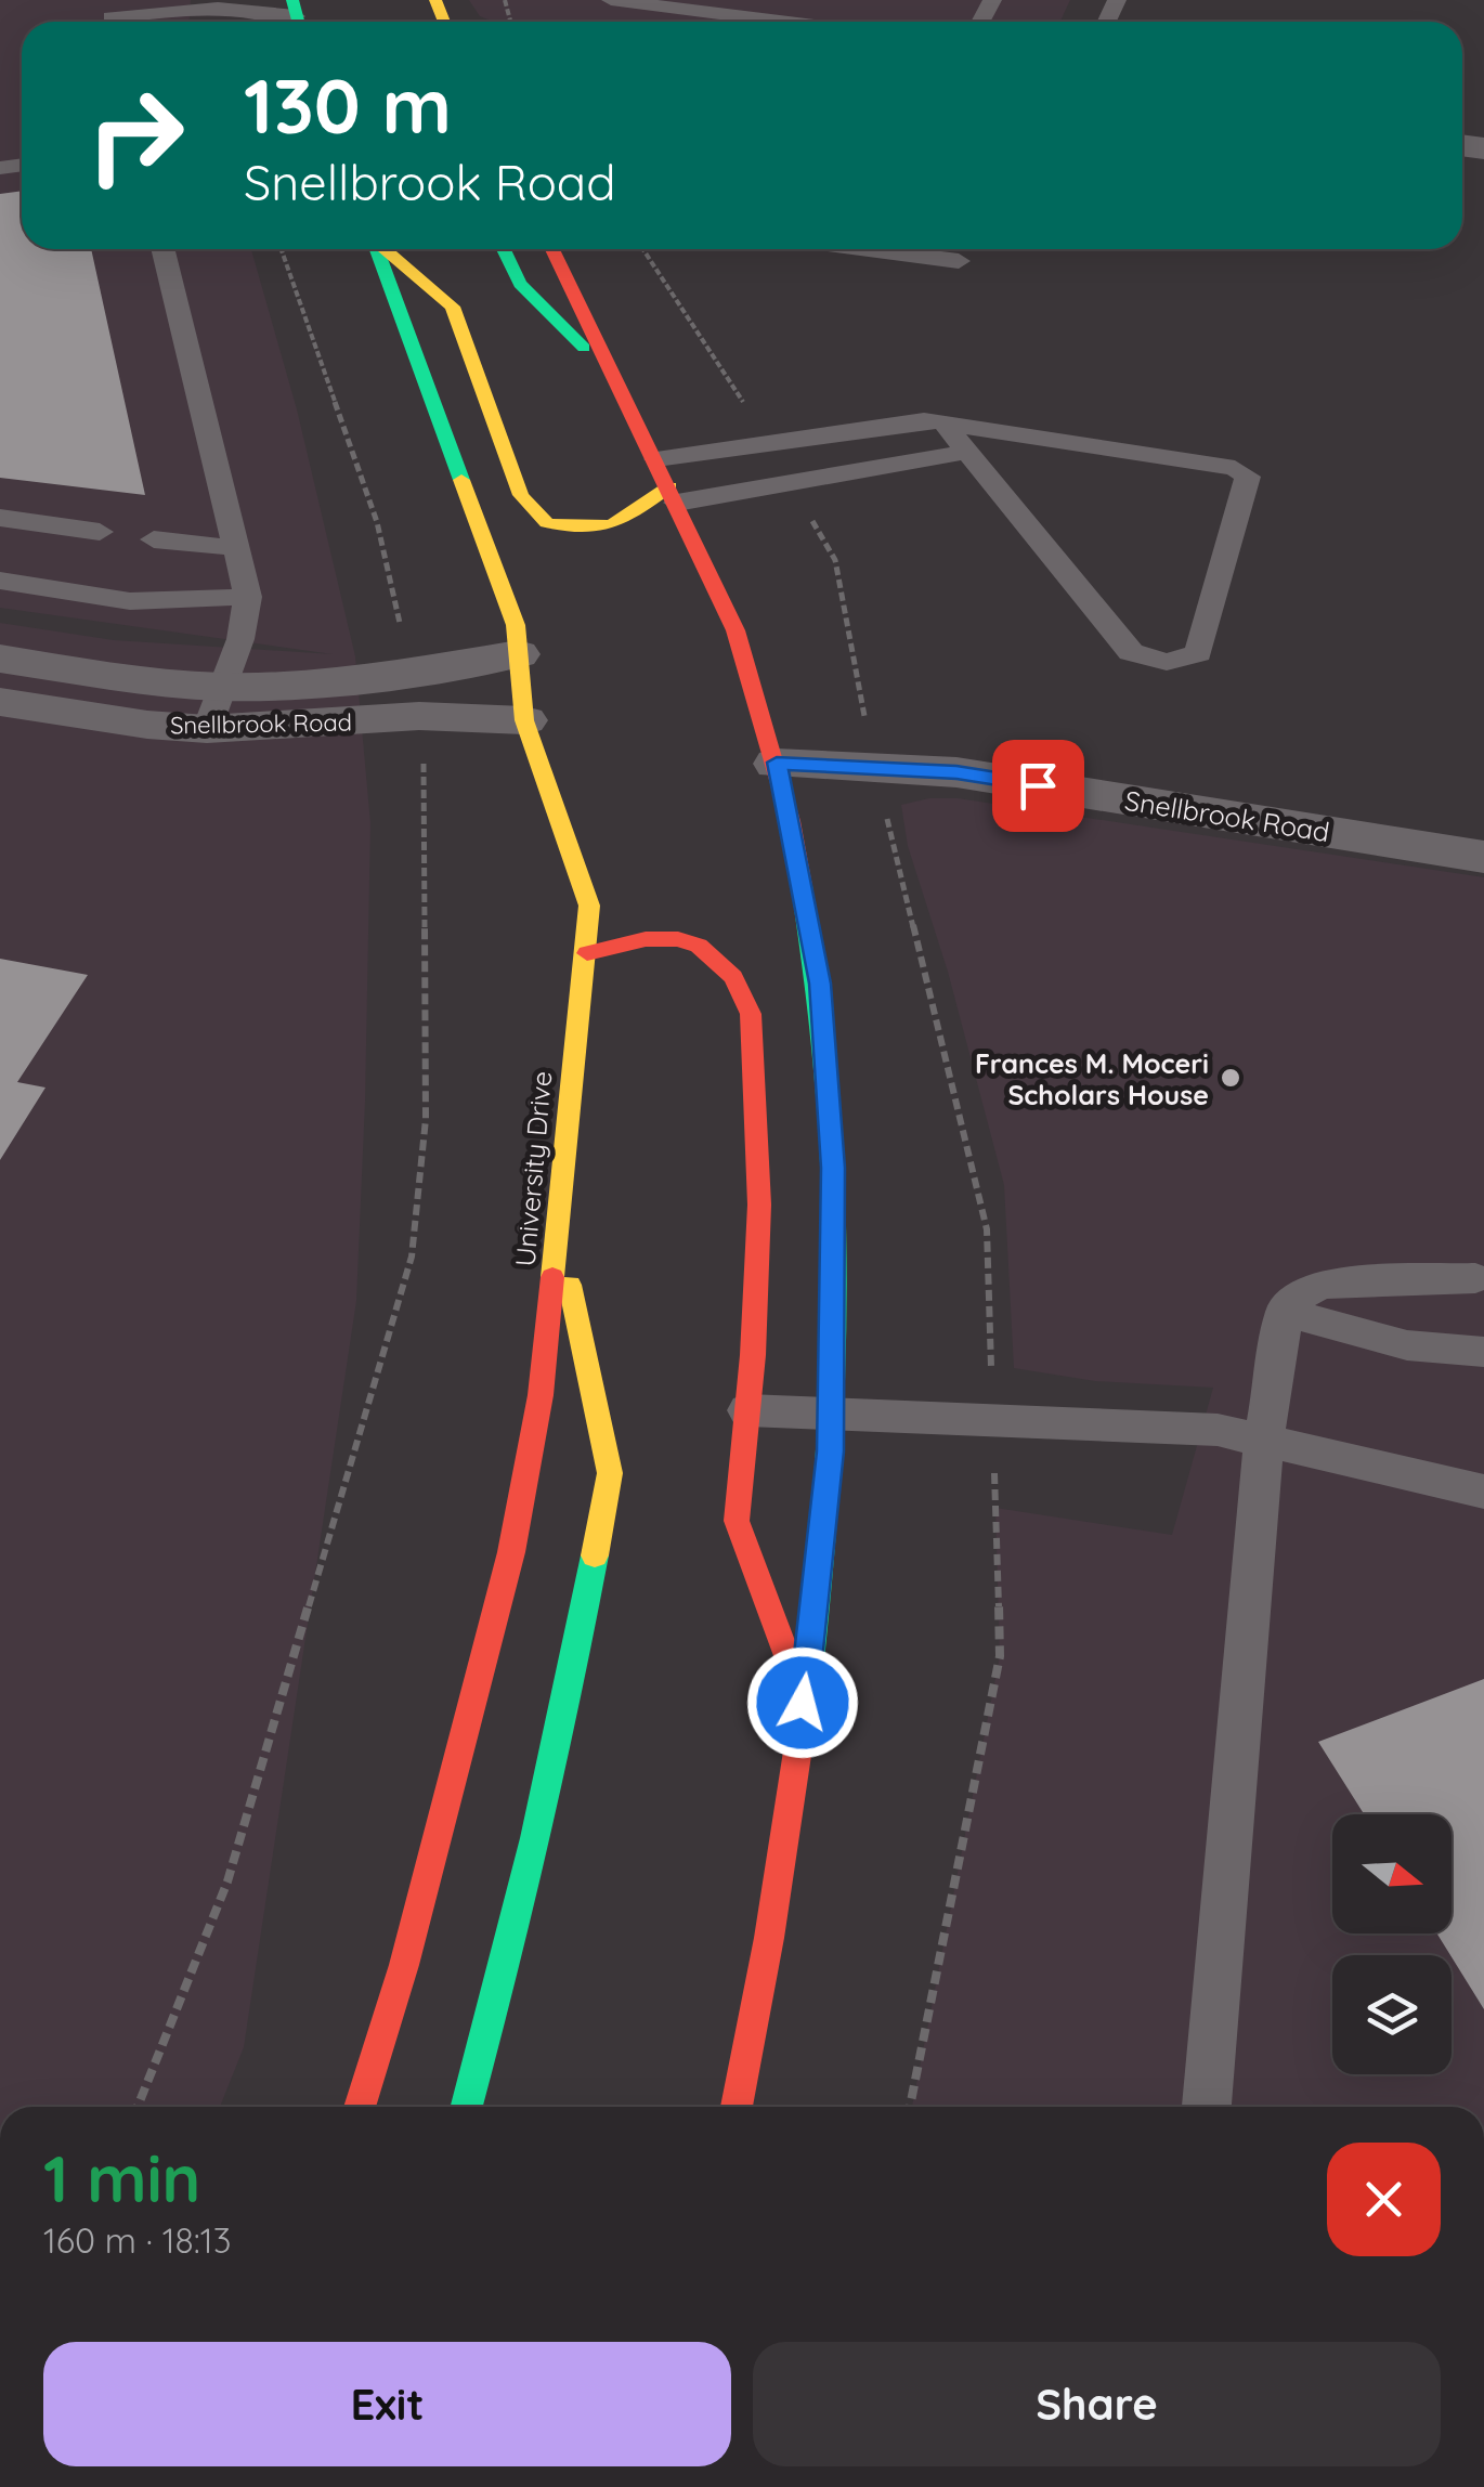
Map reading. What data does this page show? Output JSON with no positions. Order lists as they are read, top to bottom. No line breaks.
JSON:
{"streets":{"main road":["University Drive"],"street":["Snellbrook Road"]},"crossings":[["Snellbrook Road","University Drive"]],"places":["Frances M. Moceri Scholars House"],"north":"right","page":{"turn":["130 m","Snellbrook Road"],"heading":["1 min","160 m · 18:13"],"buttons":["Exit","Share"]}}
